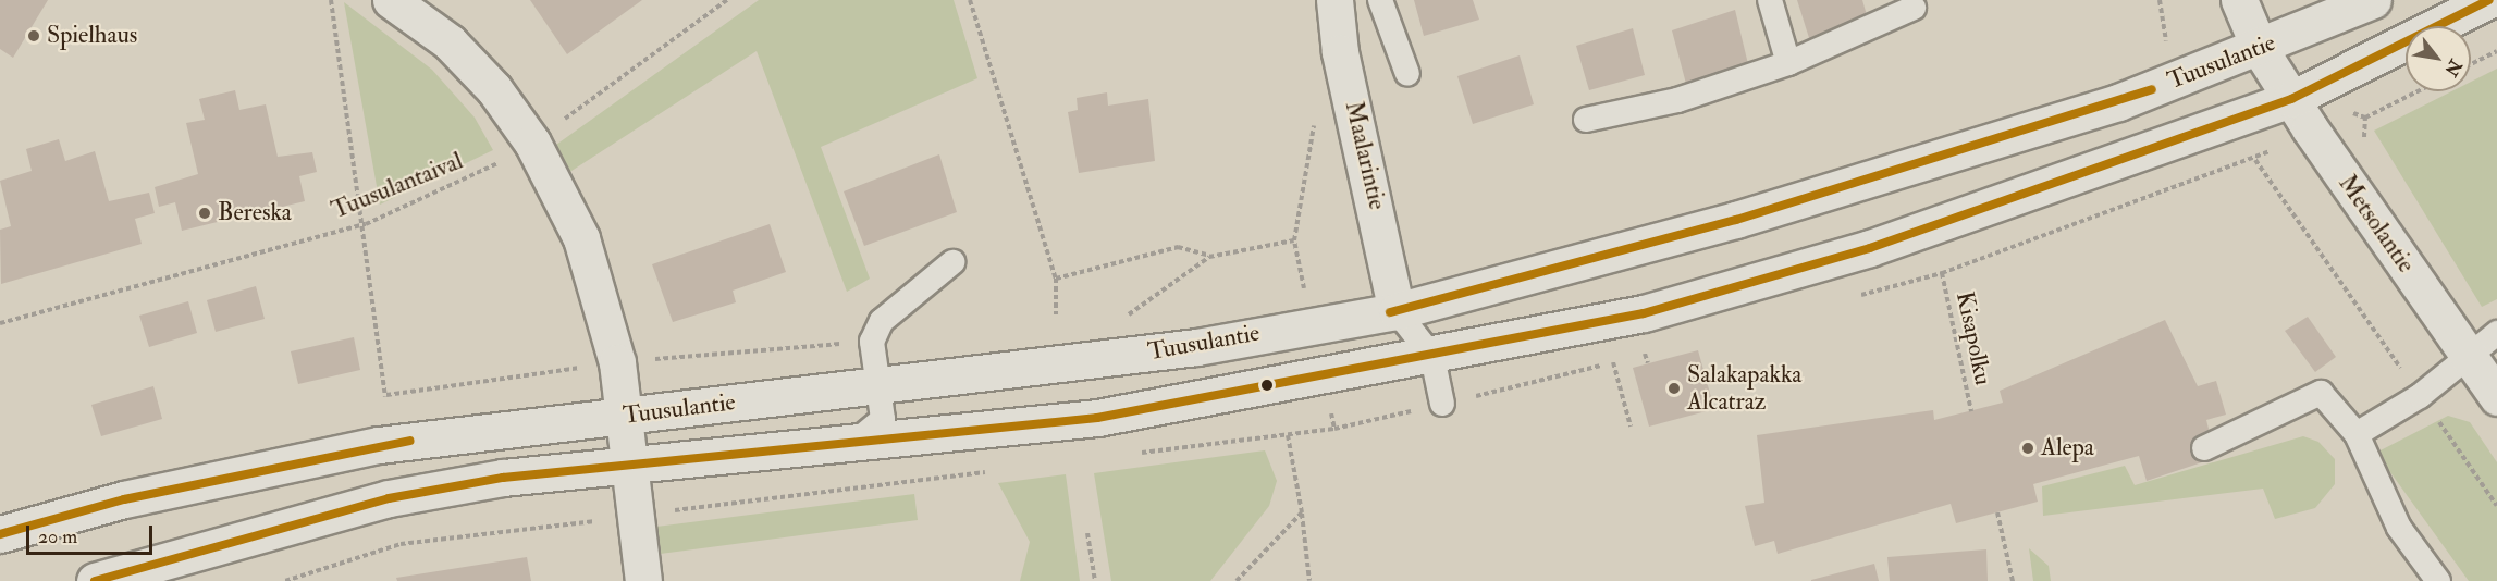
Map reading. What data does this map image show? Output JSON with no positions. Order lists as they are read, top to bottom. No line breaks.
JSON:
{"streets":{"main road":["Tuusulantie","Maalarintie","Metsolantie"],"path":["Tuusulantaival","Kisapolku"]},"crossings":[["Tuusulantie","Maalarintie"],["Tuusulantie","Metsolantie"]],"places":["Spielhaus","Bereska","Salakapakka Alcatraz","Alepa"],"scale_bar":"20 m","north":"bottom right"}
